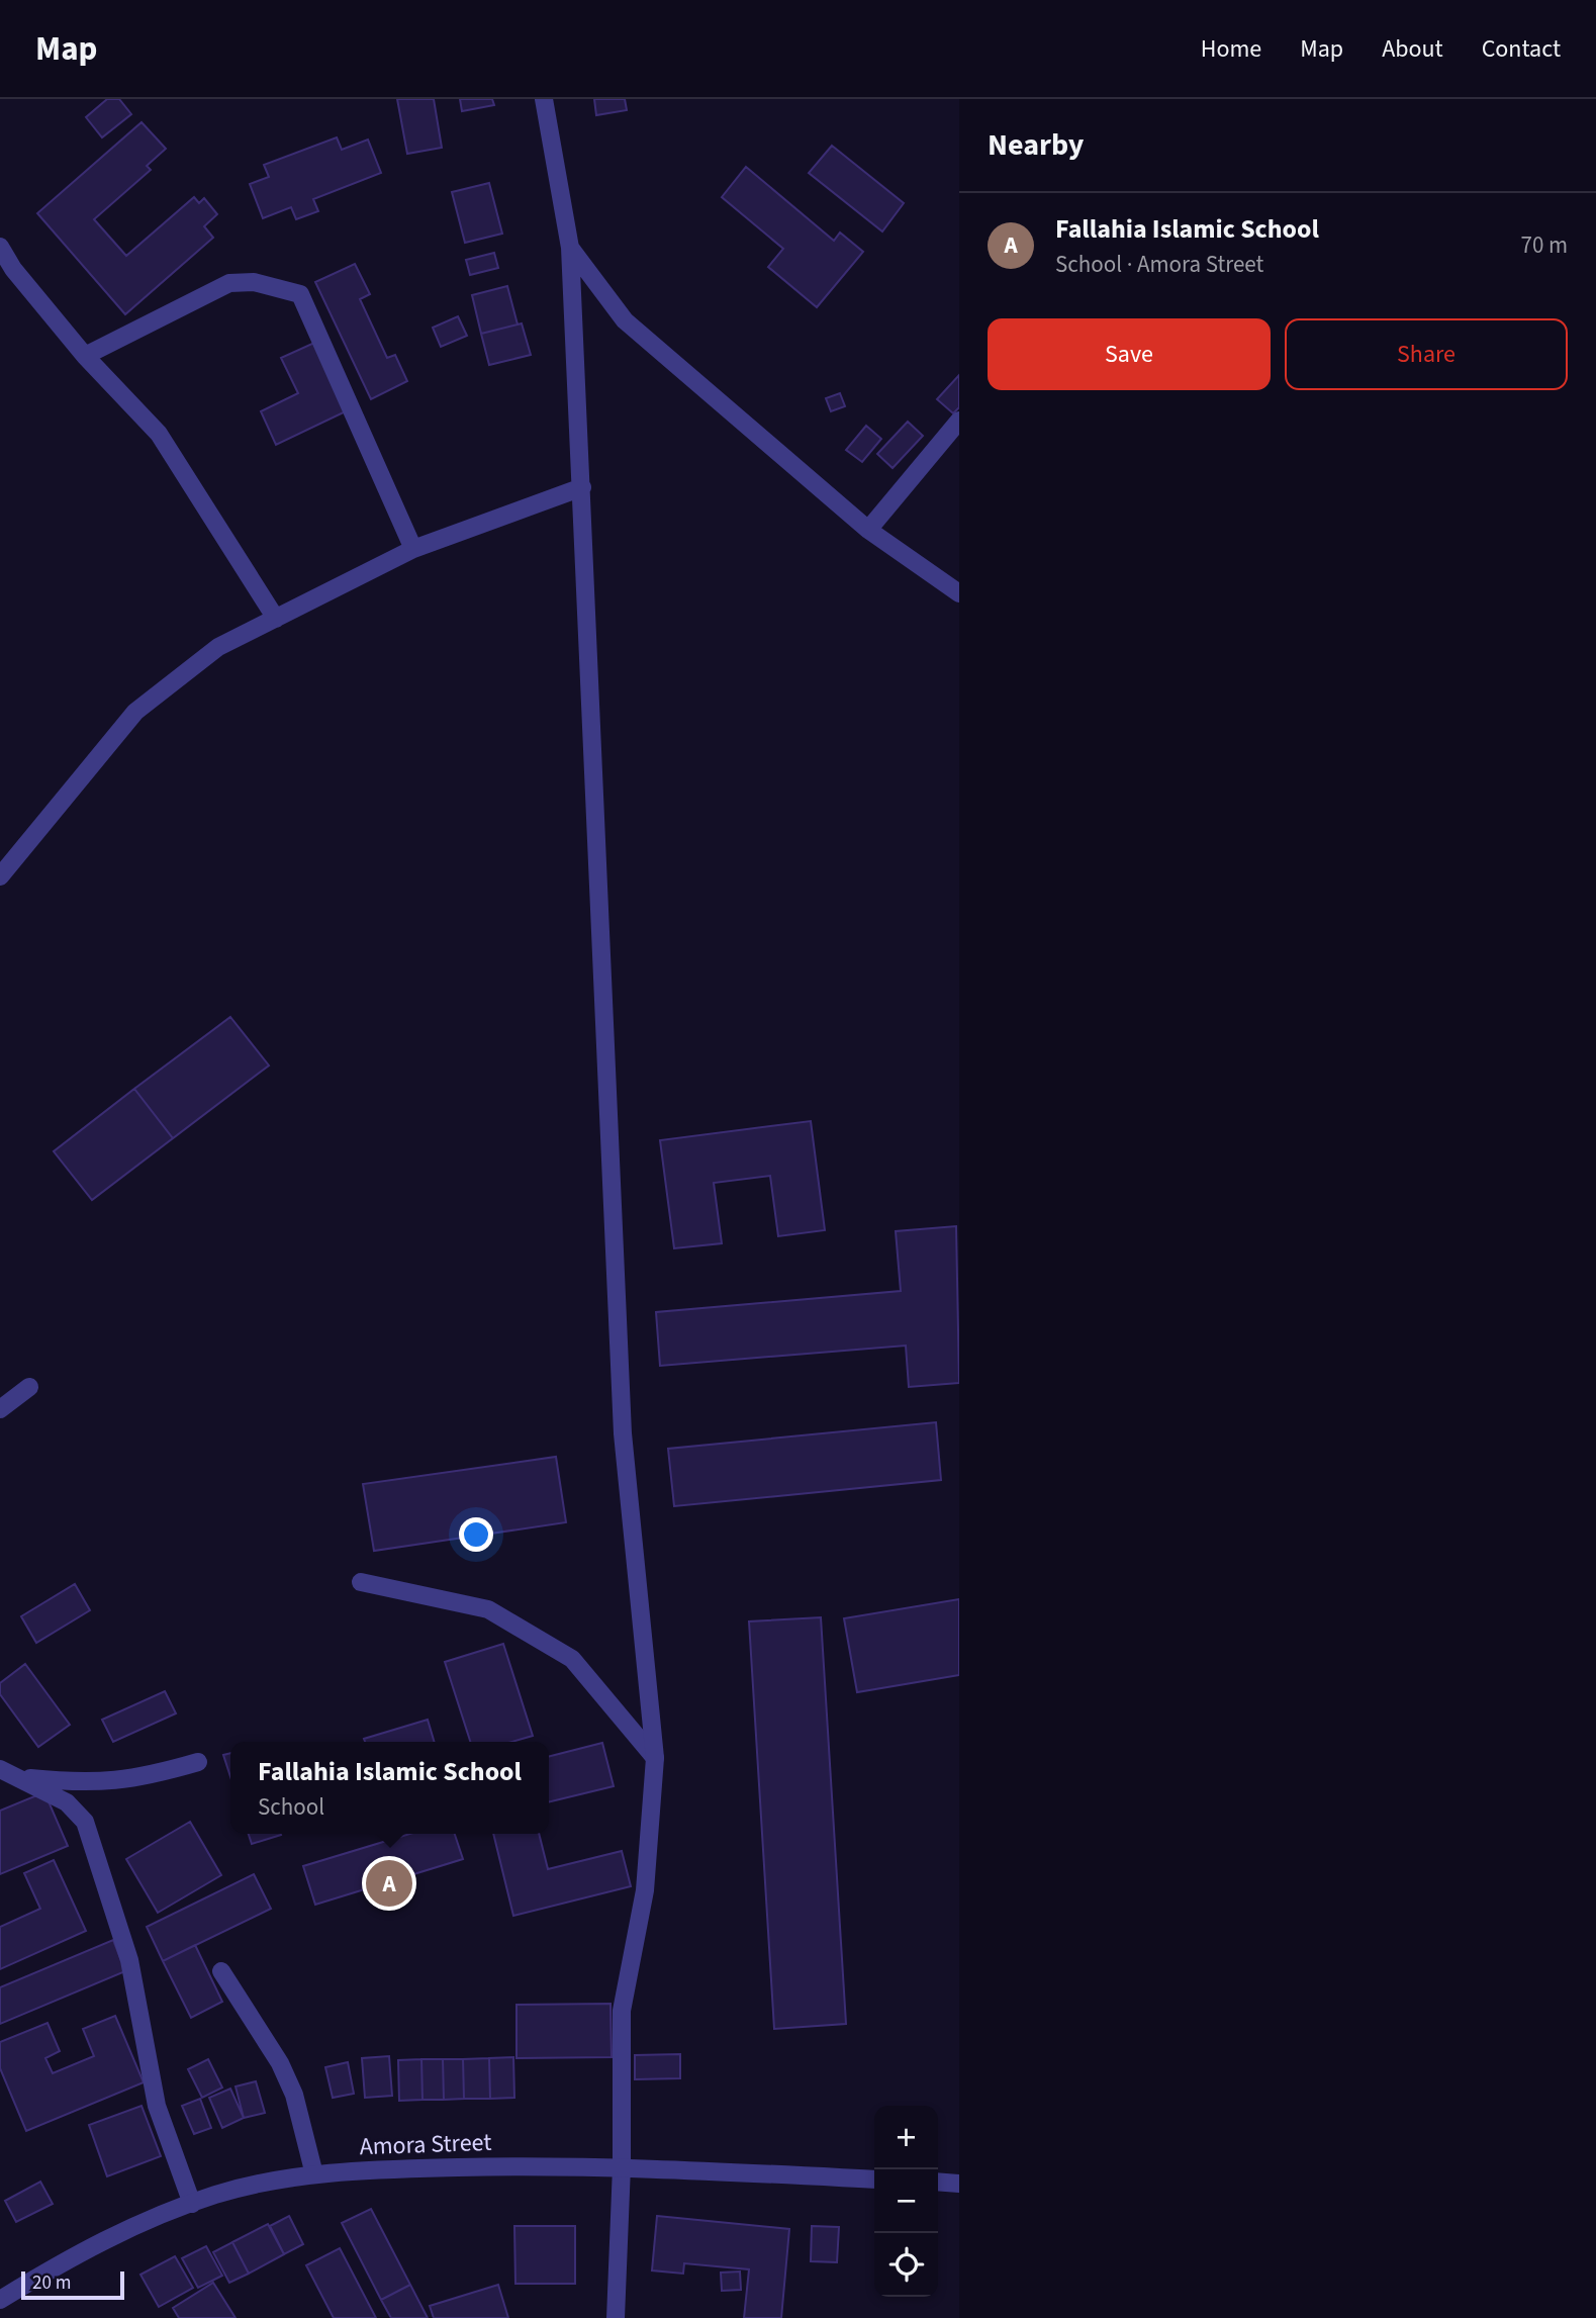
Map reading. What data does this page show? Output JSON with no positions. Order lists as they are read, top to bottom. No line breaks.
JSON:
{"streets":{"street":["Amora Street"]},"scale_bar":"20 m","page":{"header":"Map","nav":["Home","Map","About","Contact"],"heading":"Nearby","list":[{"mark":"A","name":"Fallahia Islamic School","note":"School · Amora Street","value":"70 m"}],"buttons":["Save","Share"],"popup":["Fallahia Islamic School","School"],"pins":"A","map_buttons":["+","−"],"scale":"20 m"}}
